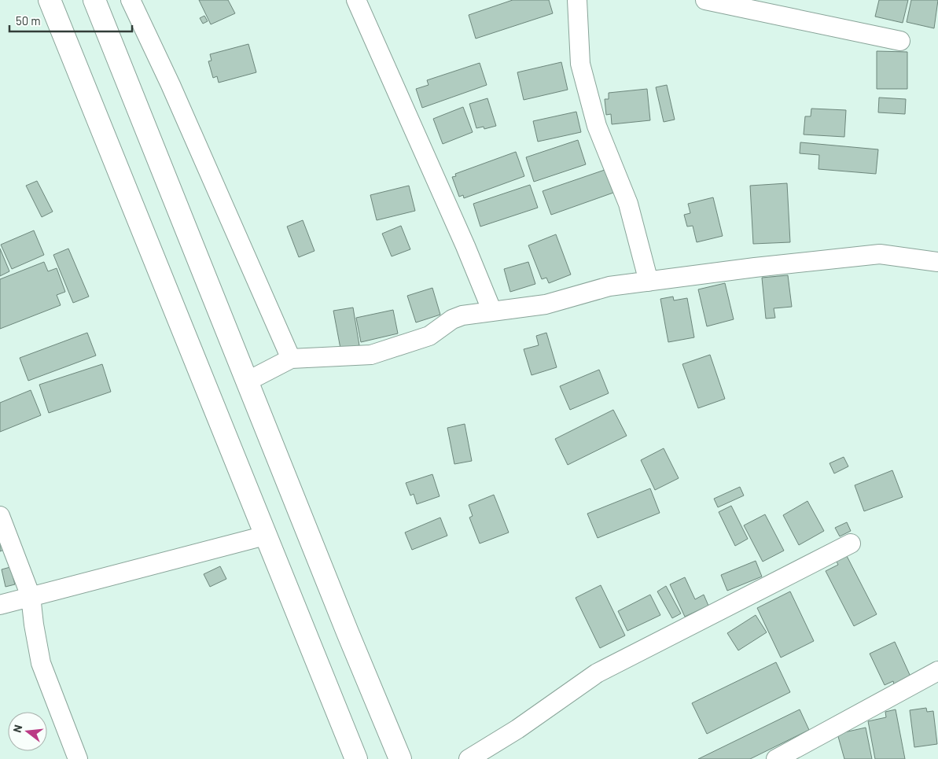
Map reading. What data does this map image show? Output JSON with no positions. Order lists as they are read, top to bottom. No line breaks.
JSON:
{"scale_bar":"50 m","north":"left"}
